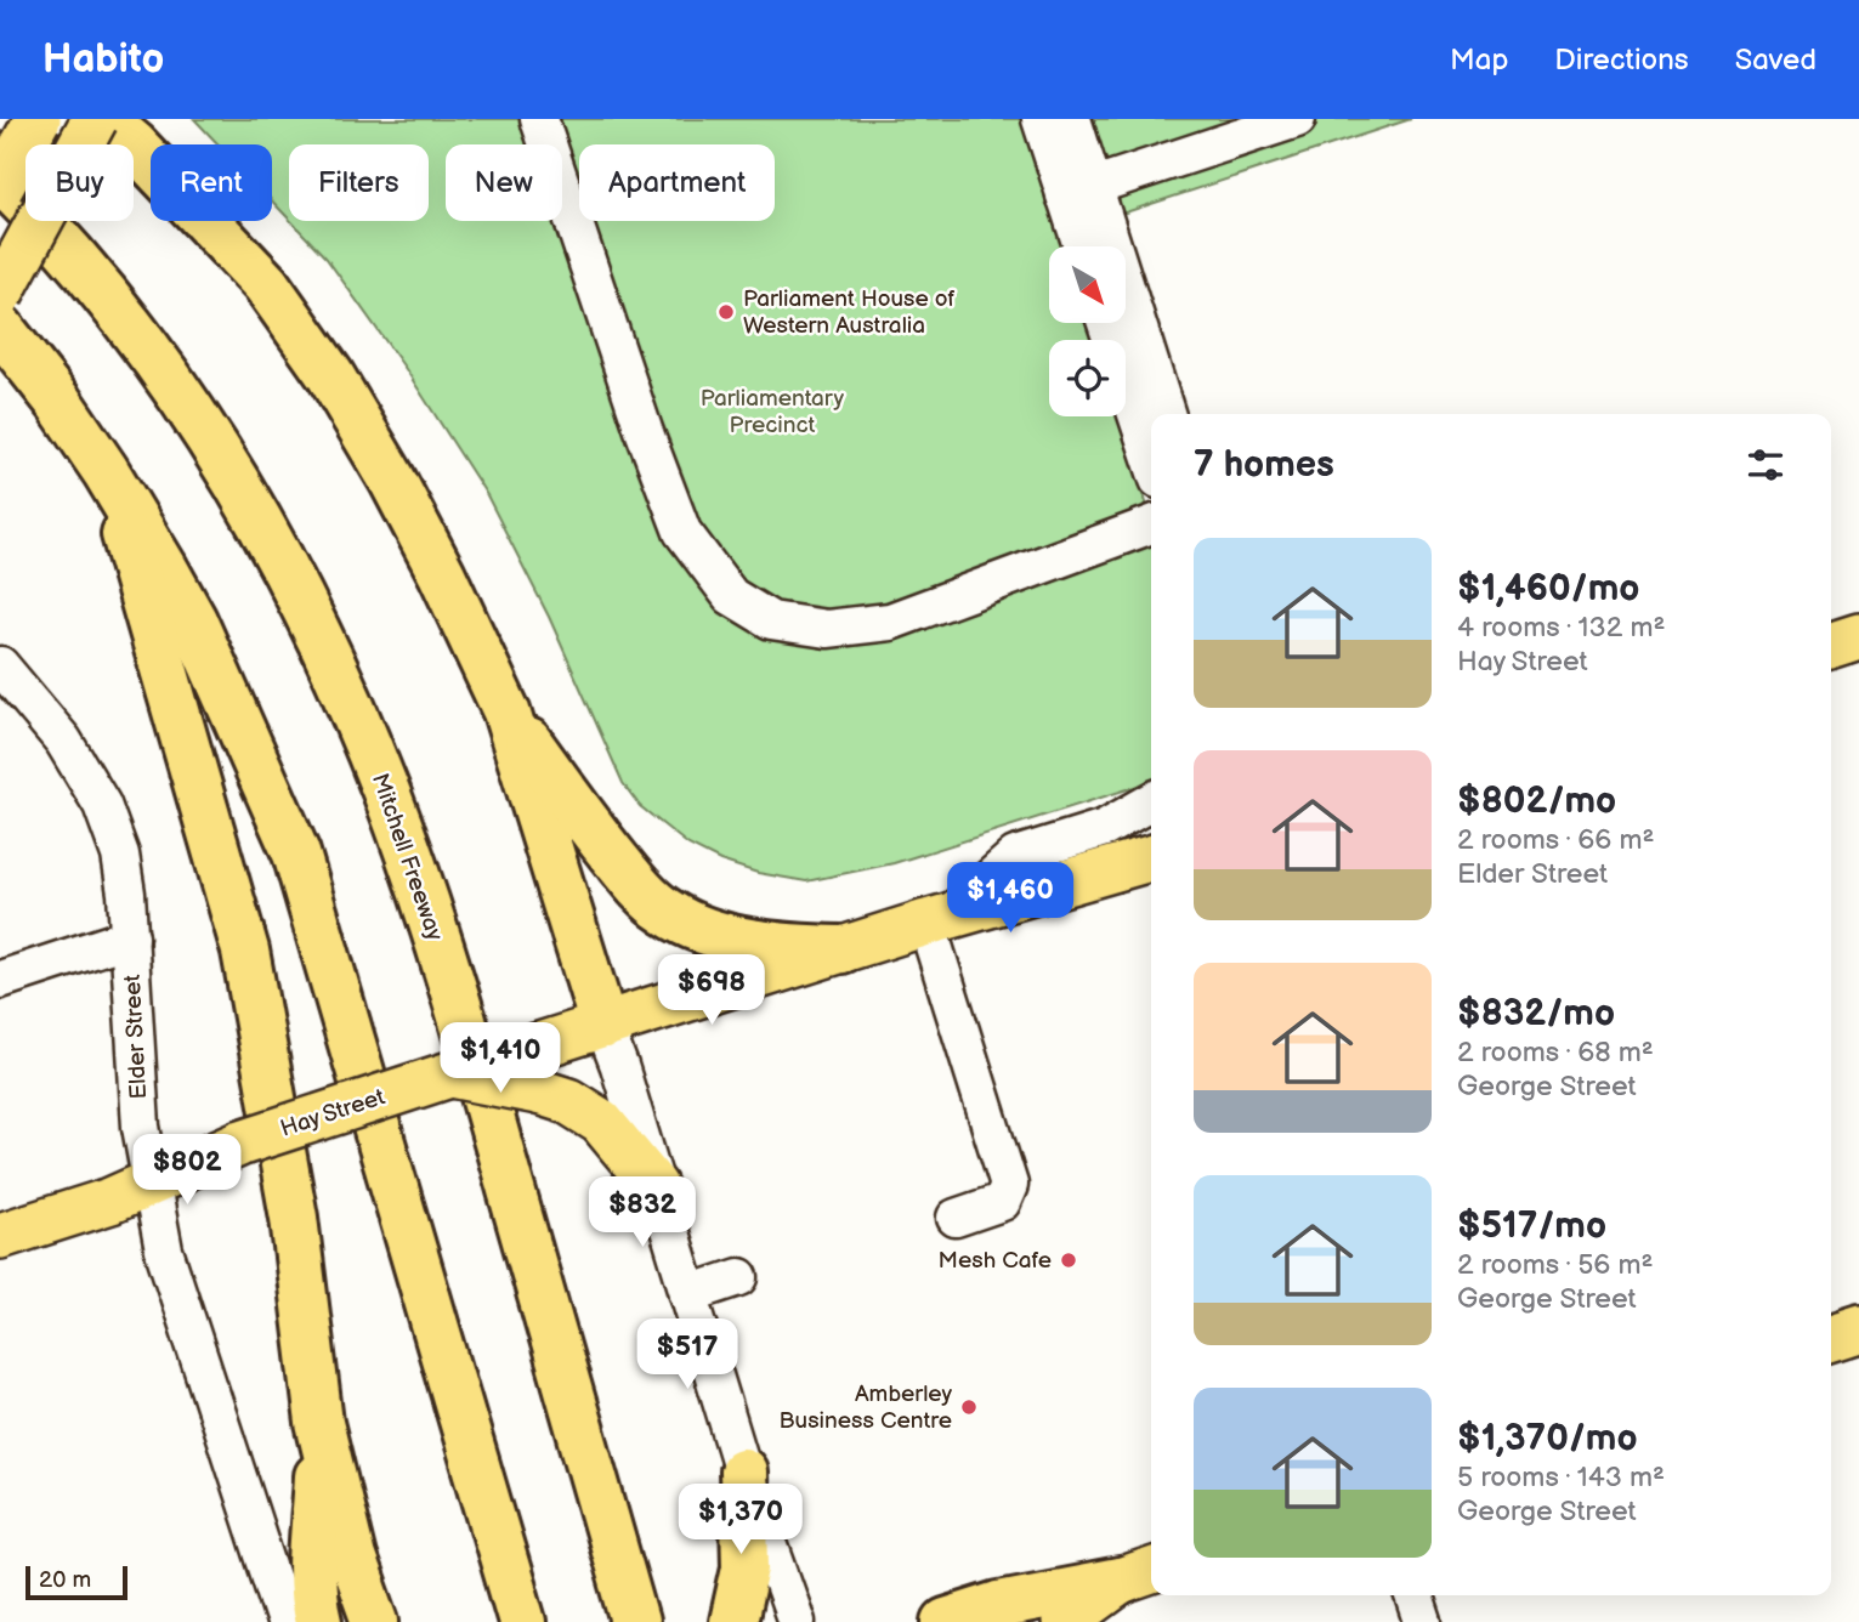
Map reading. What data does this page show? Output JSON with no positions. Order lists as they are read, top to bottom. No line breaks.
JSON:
{"streets":{"highway":["Mitchell Freeway"],"main road":["Hay Street"],"street":["Elder Street"]},"crossings":[["Elder Street","Hay Street"]],"parks":["Parliamentary Precinct"],"places":["Parliament House of Western Australia","Mesh Cafe","Amberley Business Centre"],"scale_bar":"20 m","north":"bottom right","page":{"header":"Habito","nav":["Map","Directions","Saved"],"chip":["Buy","Rent","Filters","New","Apartment"],"heading":"7 homes","list":[{"name":"$1,460/mo","note":"4 rooms · 132 m² · Hay Street"},{"name":"$802/mo","note":"2 rooms · 66 m² · Elder Street"},{"name":"$832/mo","note":"2 rooms · 68 m² · George Street"},{"name":"$517/mo","note":"2 rooms · 56 m² · George Street"},{"name":"$1,370/mo","note":"5 rooms · 143 m² · George Street"}],"price":["$1,460","$698","$1,410","$802","$832","$517","$1,370"],"scale":"20 m"}}
